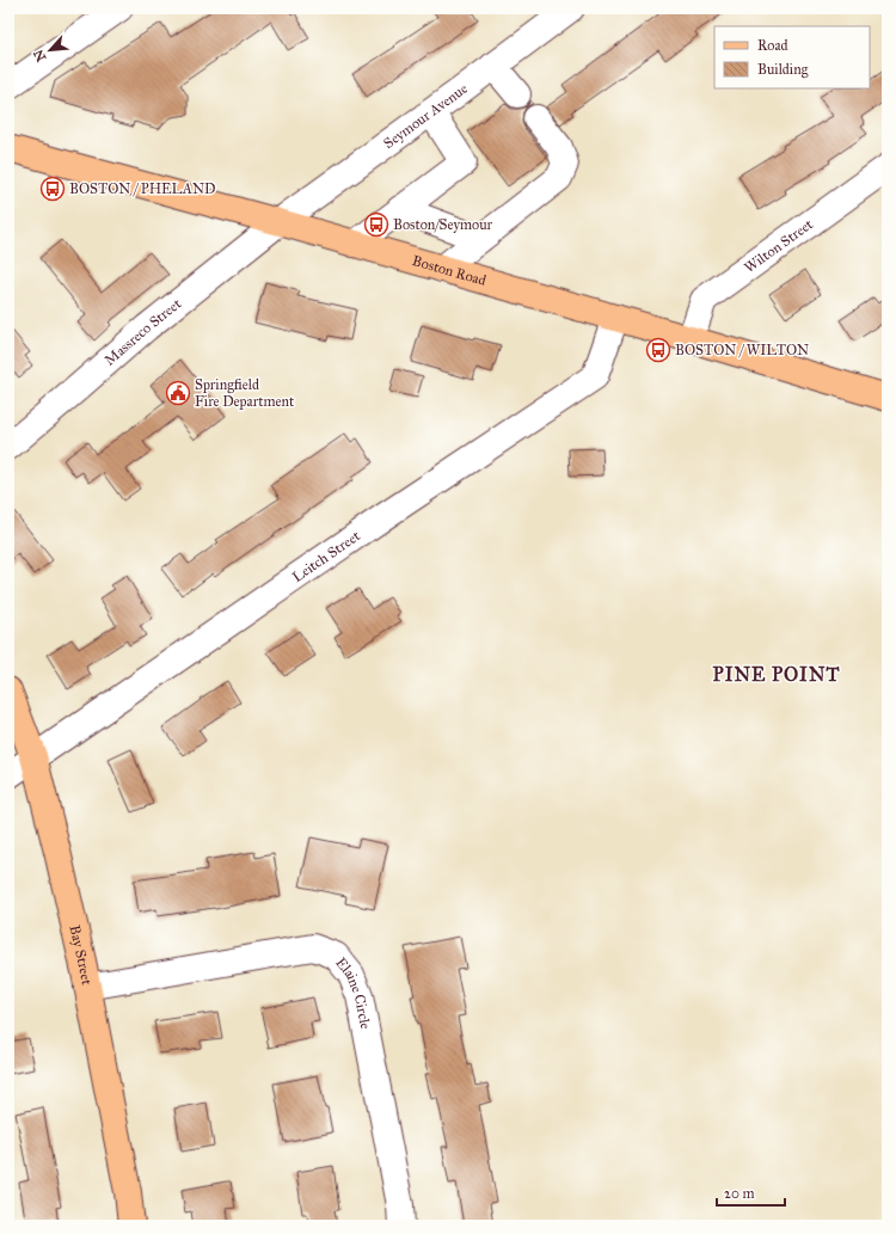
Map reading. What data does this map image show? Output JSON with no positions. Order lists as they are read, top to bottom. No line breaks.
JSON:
{"streets":{"main road":["Boston Road","Bay Street"],"street":["Seymour Avenue","Wilton Street","Massreco Street","Leitch Street","Elaine Circle"]},"crossings":[["Seymour Avenue","Boston Road"],["Seymour Avenue","Massreco Street"],["Wilton Street","Boston Road"],["Boston Road","Massreco Street"],["Boston Road","Leitch Street"],["Leitch Street","Bay Street"],["Bay Street","Elaine Circle"]],"districts":["PINE POINT"],"places":{"bus stop":["BOSTON / PHELAND","Boston/Seymour","BOSTON / WILTON"],"public building":["Springfield Fire Department"]},"legend":["Road","Building"],"scale_bar":"20 m","north":"bottom left"}
